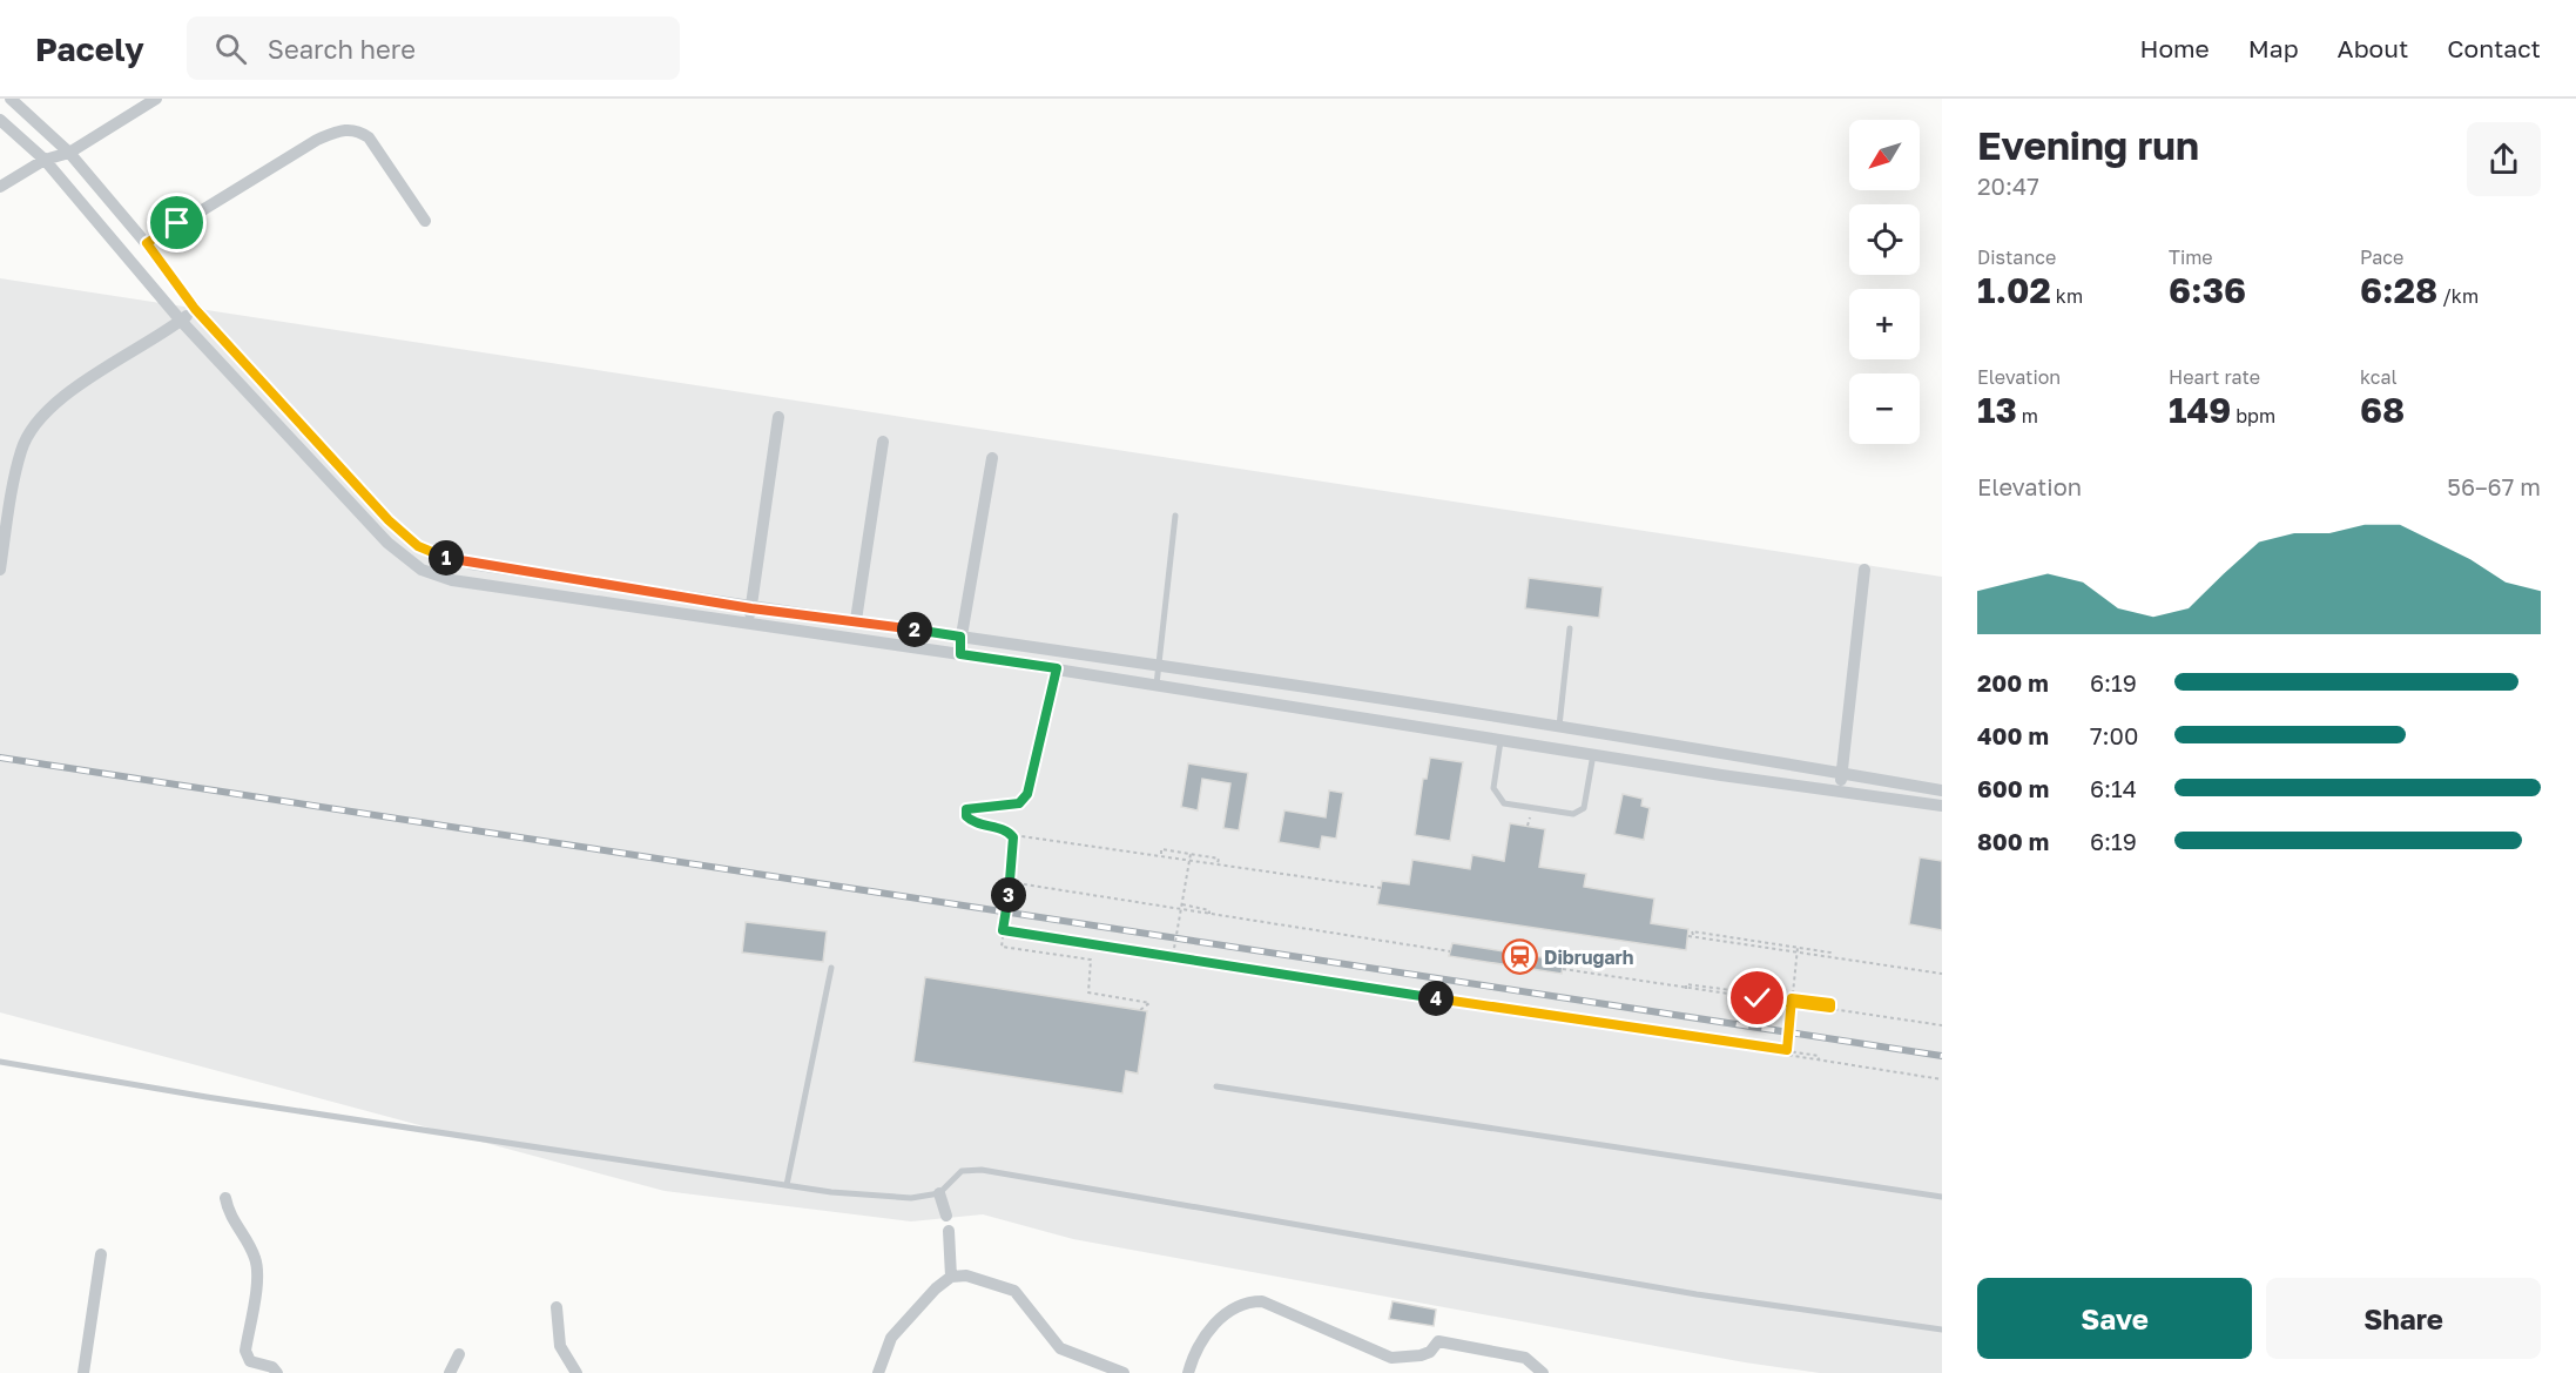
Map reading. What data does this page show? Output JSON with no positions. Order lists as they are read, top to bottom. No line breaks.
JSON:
{"places":{"station":["Dibrugarh"]},"north":"bottom left","page":{"header":"Pacely","search":"Search here","nav":["Home","Map","About","Contact"],"heading":["Evening run","20:47"],"map_buttons":["+","−"],"stats":[["Distance","1.02 km"],["Time","6:36"],["Pace","6:28 /km"],["Elevation","13 m"],["Heart rate","149 bpm"],["kcal","68"]],"chart":["Elevation","56–67 m"],"pins":["1","2","3","4"],"list":[{"name":"200 m","note":"6:19"},{"name":"400 m","note":"7:00"},{"name":"600 m","note":"6:14"},{"name":"800 m","note":"6:19"}],"buttons":["Save","Share"]}}
